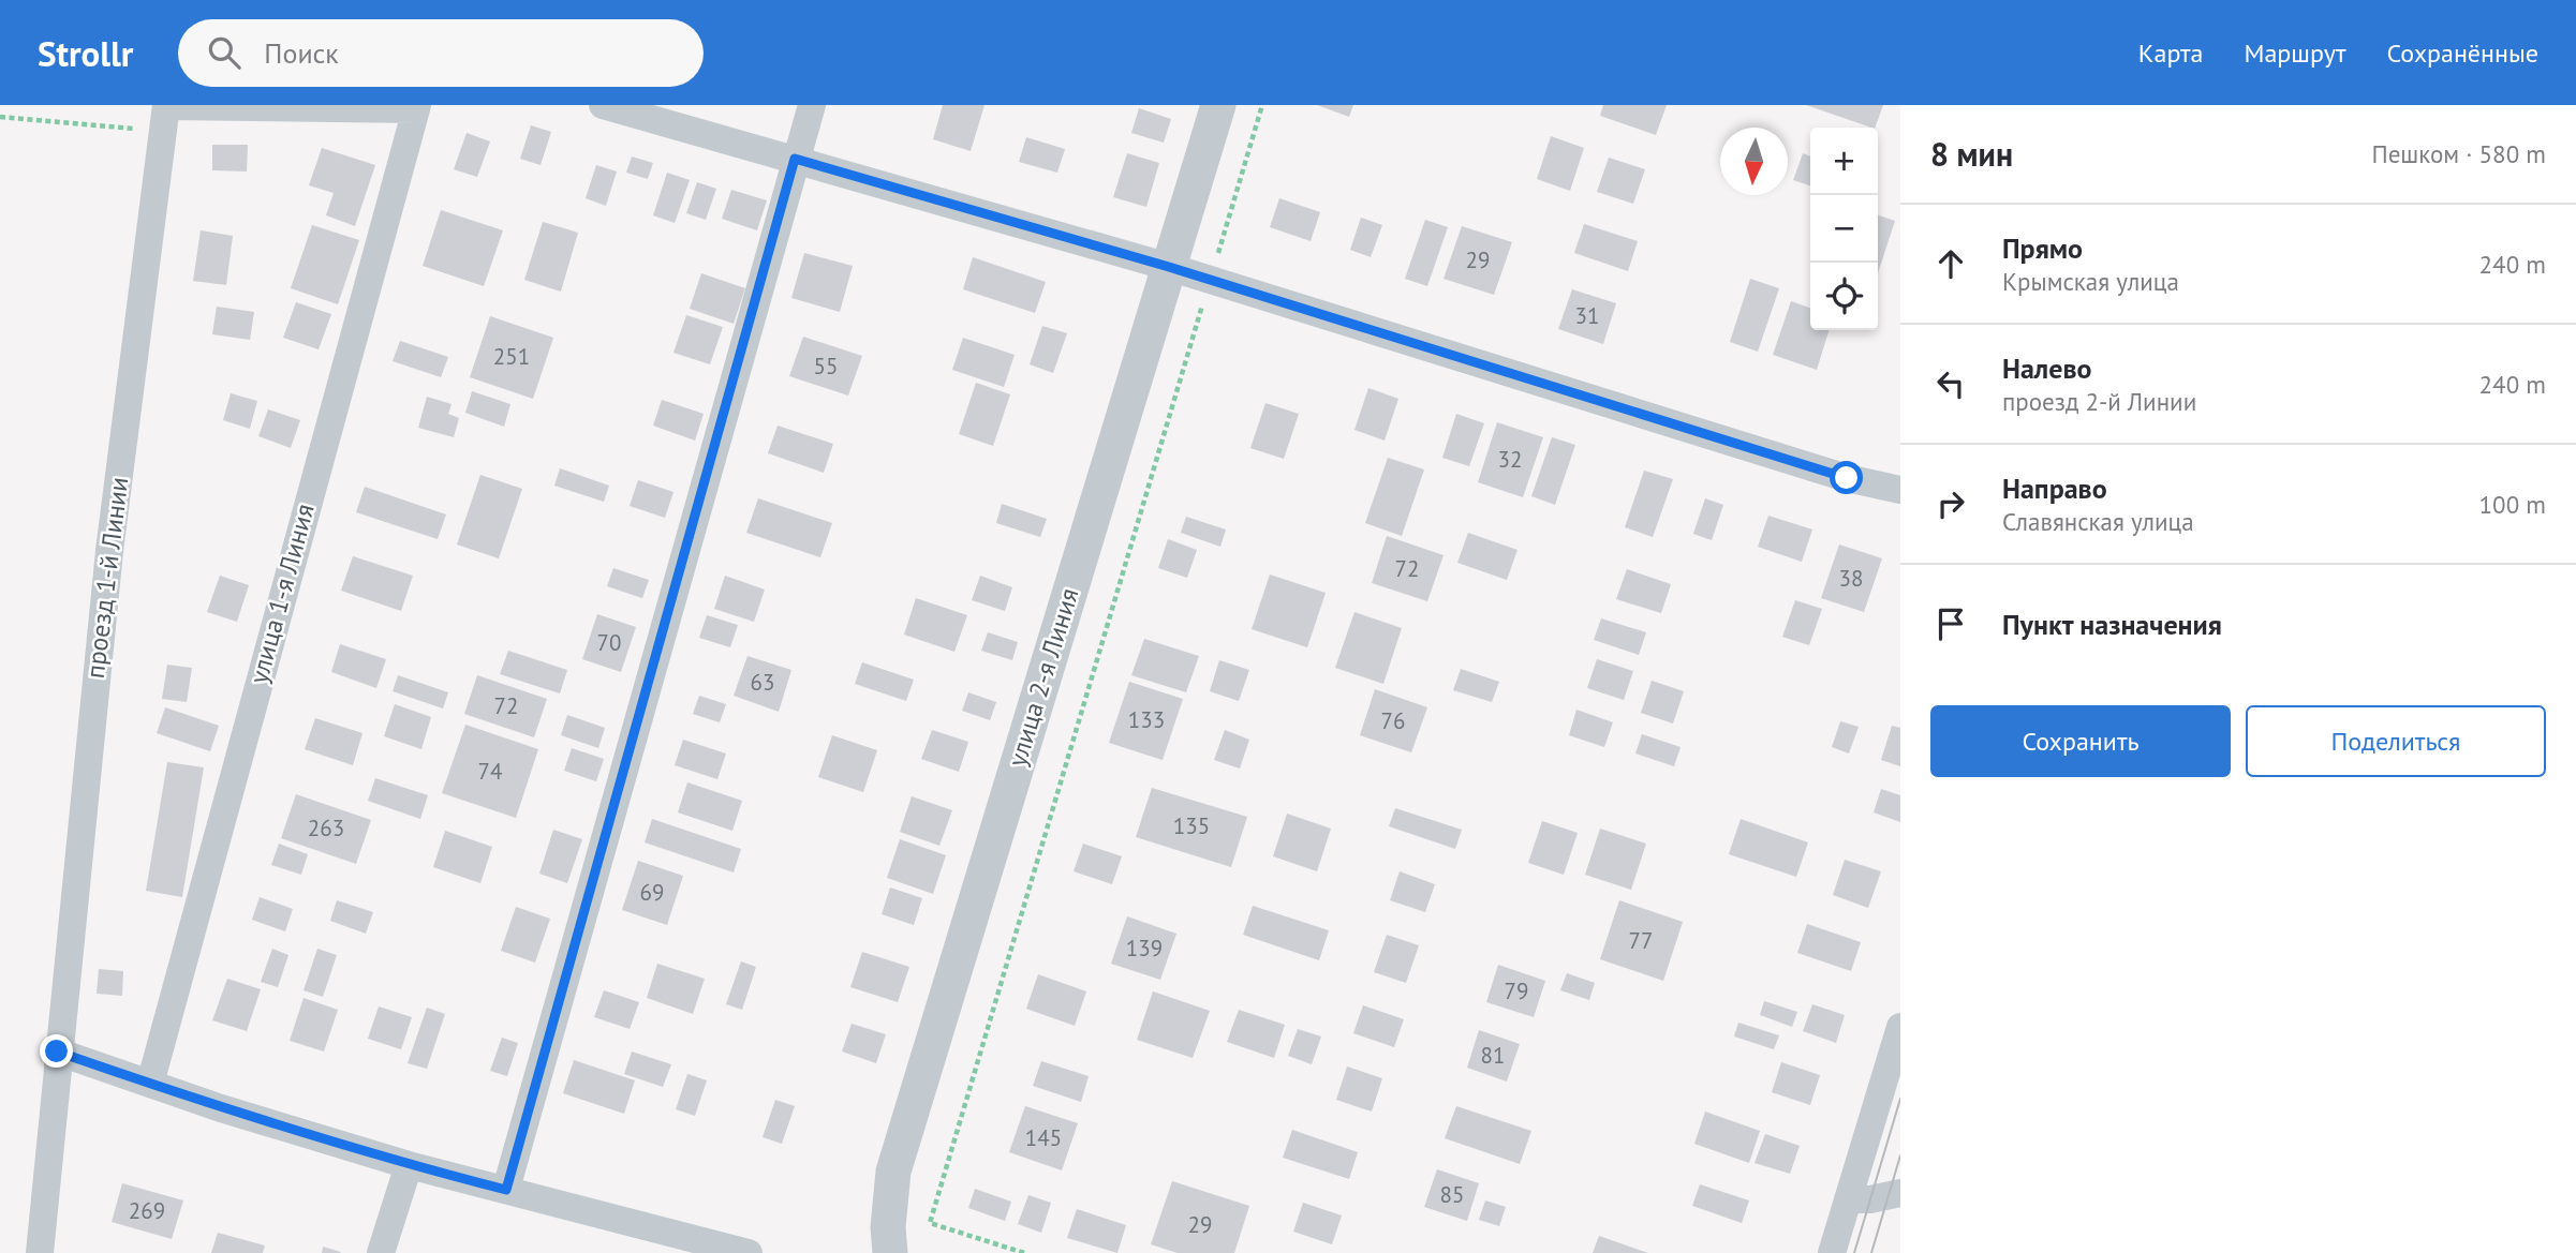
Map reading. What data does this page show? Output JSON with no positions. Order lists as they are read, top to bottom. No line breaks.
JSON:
{"streets":{"street":["проезд 1-й Линии","улица 1-я Линия","улица 2-я Линия"]},"house_numbers":["29","31","251","55","32","72","38","70","63","72","133","76","74","135","263","69","77","139","79","81","145","85","269","29"],"north":"bottom","page":{"header":"Strollr","search":"Поиск","nav":["Карта","Маршрут","Сохранённые"],"heading":["8 мин","Пешком · 580 m"],"map_buttons":["+","−"],"list":[["Прямо","Крымская улица","240 m"],["Налево","проезд 2-й Линии","240 m"],["Направо","Славянская улица","100 m"],"Пункт назначения"],"buttons":["Сохранить","Поделиться"]}}
